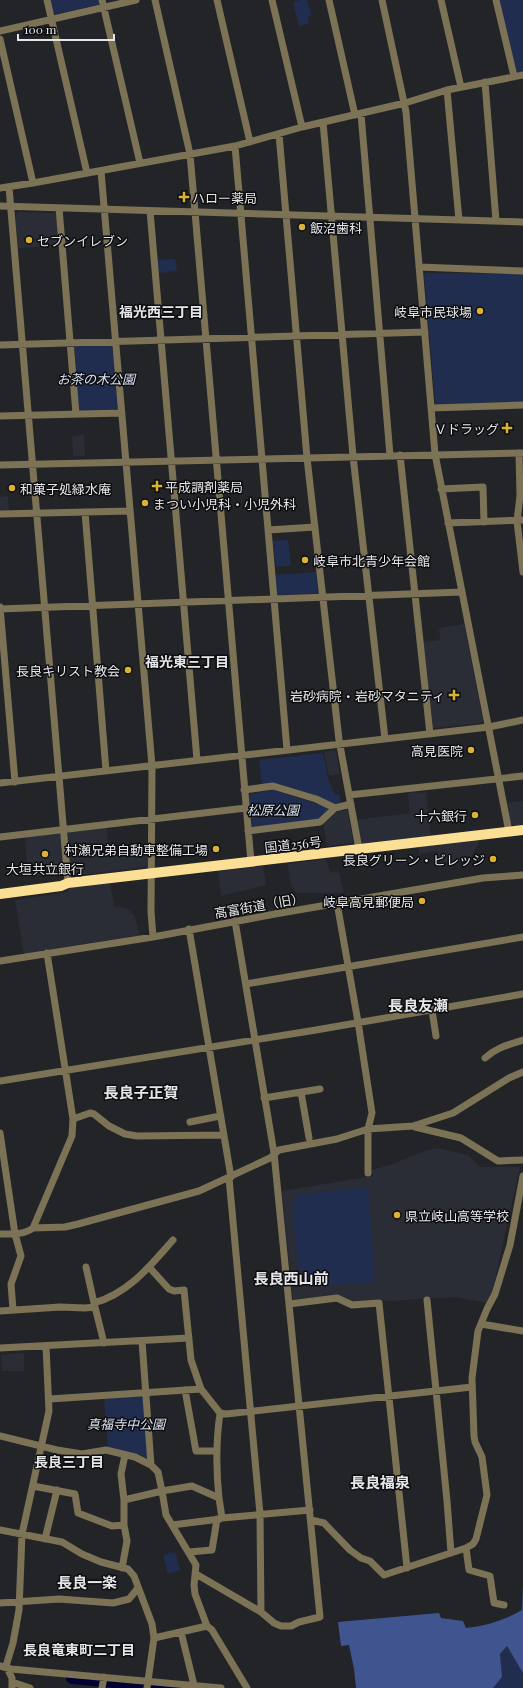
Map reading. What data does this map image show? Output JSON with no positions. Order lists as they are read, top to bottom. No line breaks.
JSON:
{"streets":{"highway":["国道256号"],"street":["高富街道（旧）"]},"districts":["福光西三丁目","福光東三丁目","長良友瀬","長良子正賀","長良西山前","長良三丁目","長良福泉","長良一楽","長良竜東町二丁目"],"parks":["お茶の木公園","松原公園","真福寺中公園"],"places":{"health":["ハロー薬局","Ｖドラッグ","平成調剤薬局","岩砂病院・岩砂マタニティ"],"other":["飯沼歯科","セブンイレブン","岐阜市民球場","和菓子処緑水庵","まつい小児科・小児外科","岐阜市北青少年会館","長良キリスト教会","高見医院","十六銀行","村瀬兄弟自動車整備工場","大垣共立銀行","長良グリーン・ビレッジ","岐阜高見郵便局","県立岐山高等学校"]},"scale_bar":"100 m"}
